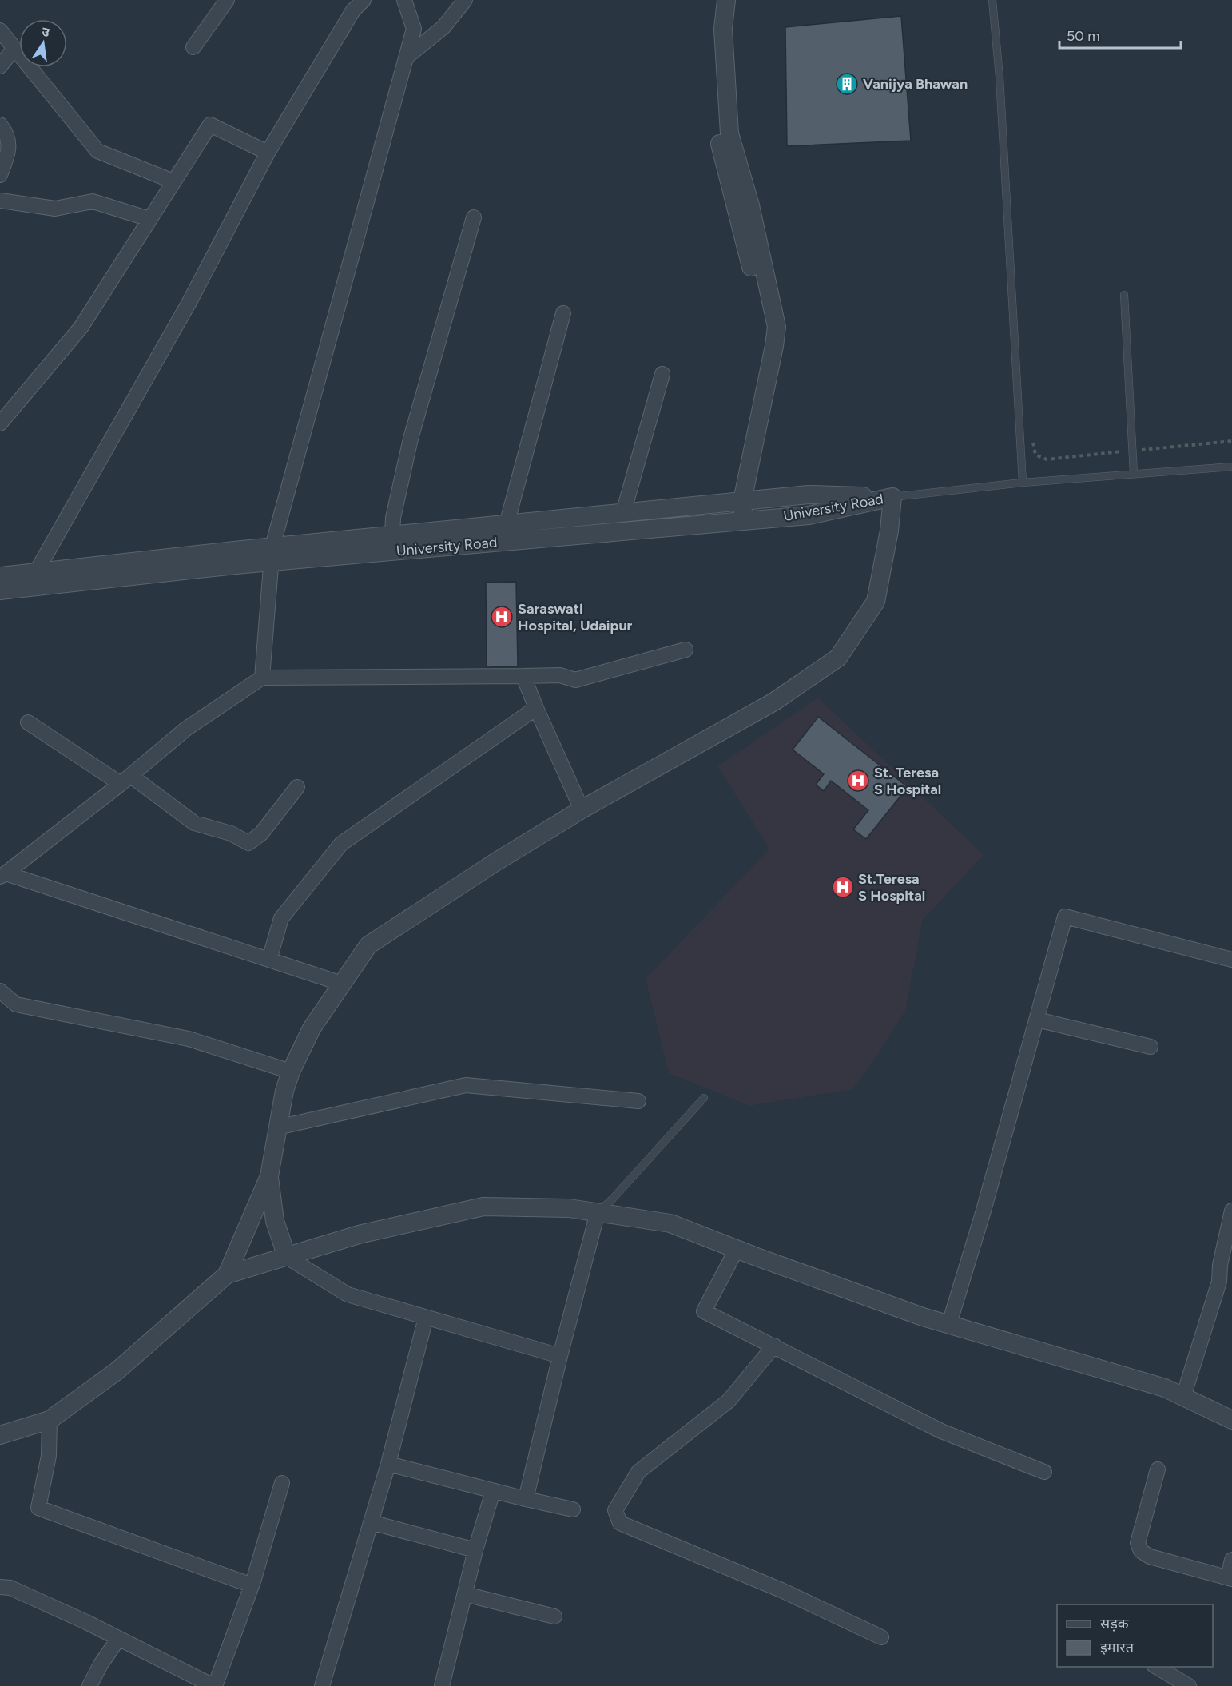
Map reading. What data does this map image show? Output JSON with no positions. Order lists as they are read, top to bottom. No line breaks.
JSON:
{"streets":{"street":["University Road"]},"places":{"building":["Vanijya Bhawan"],"hospital":["Saraswati Hospital, Udaipur","St. Teresa S Hospital","St.Teresa S Hospital"]},"legend":["सड़क","इमारत"],"scale_bar":"50 m","north":"top"}
